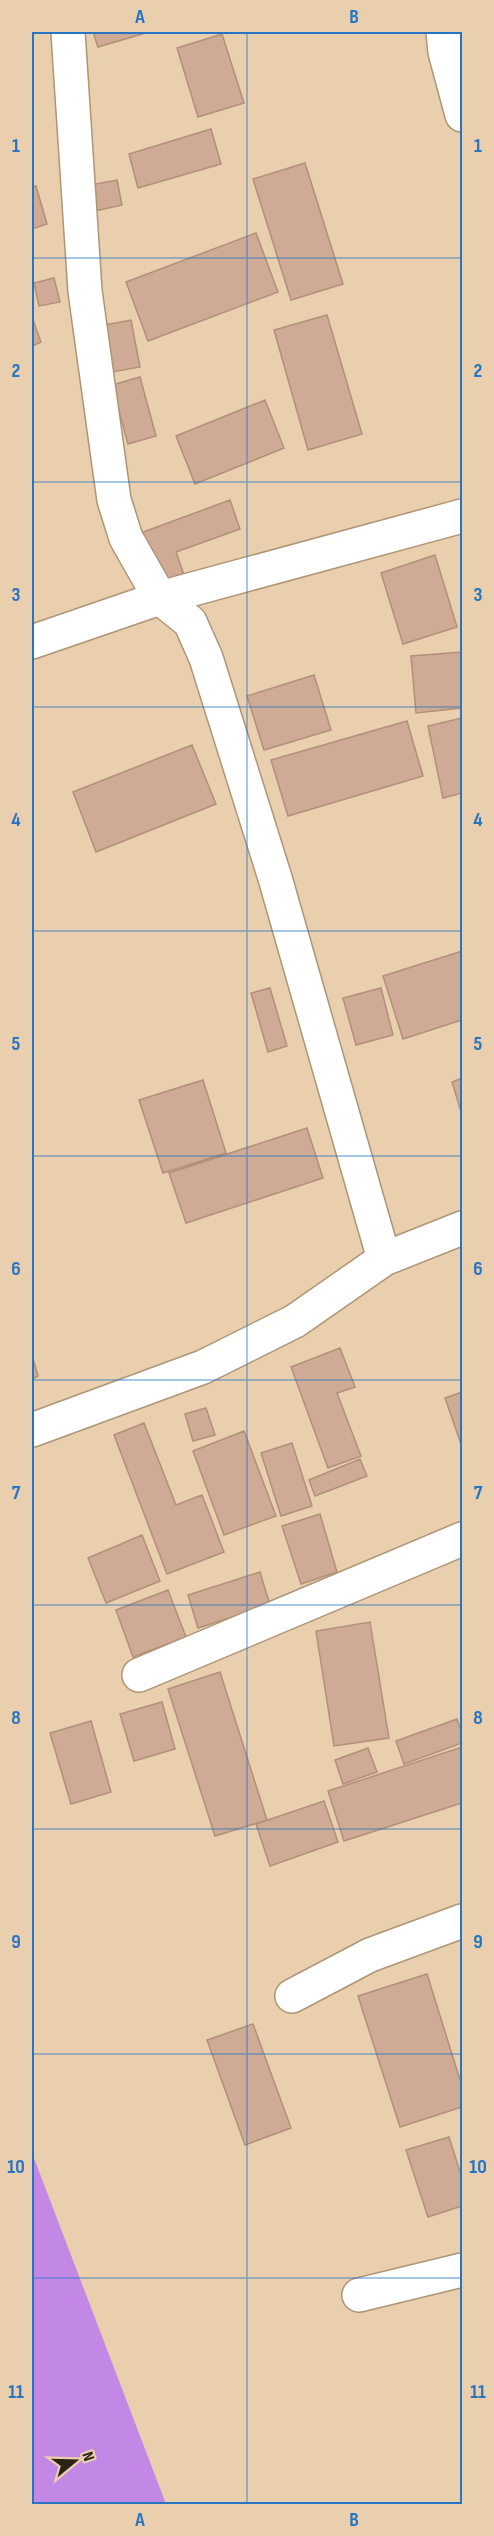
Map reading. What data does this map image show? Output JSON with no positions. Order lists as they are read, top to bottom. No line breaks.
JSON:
{"north":"right","grid":{"columns":["A","B"],"rows":["1","2","3","4","5","6","7","8","9","10","11"]}}
